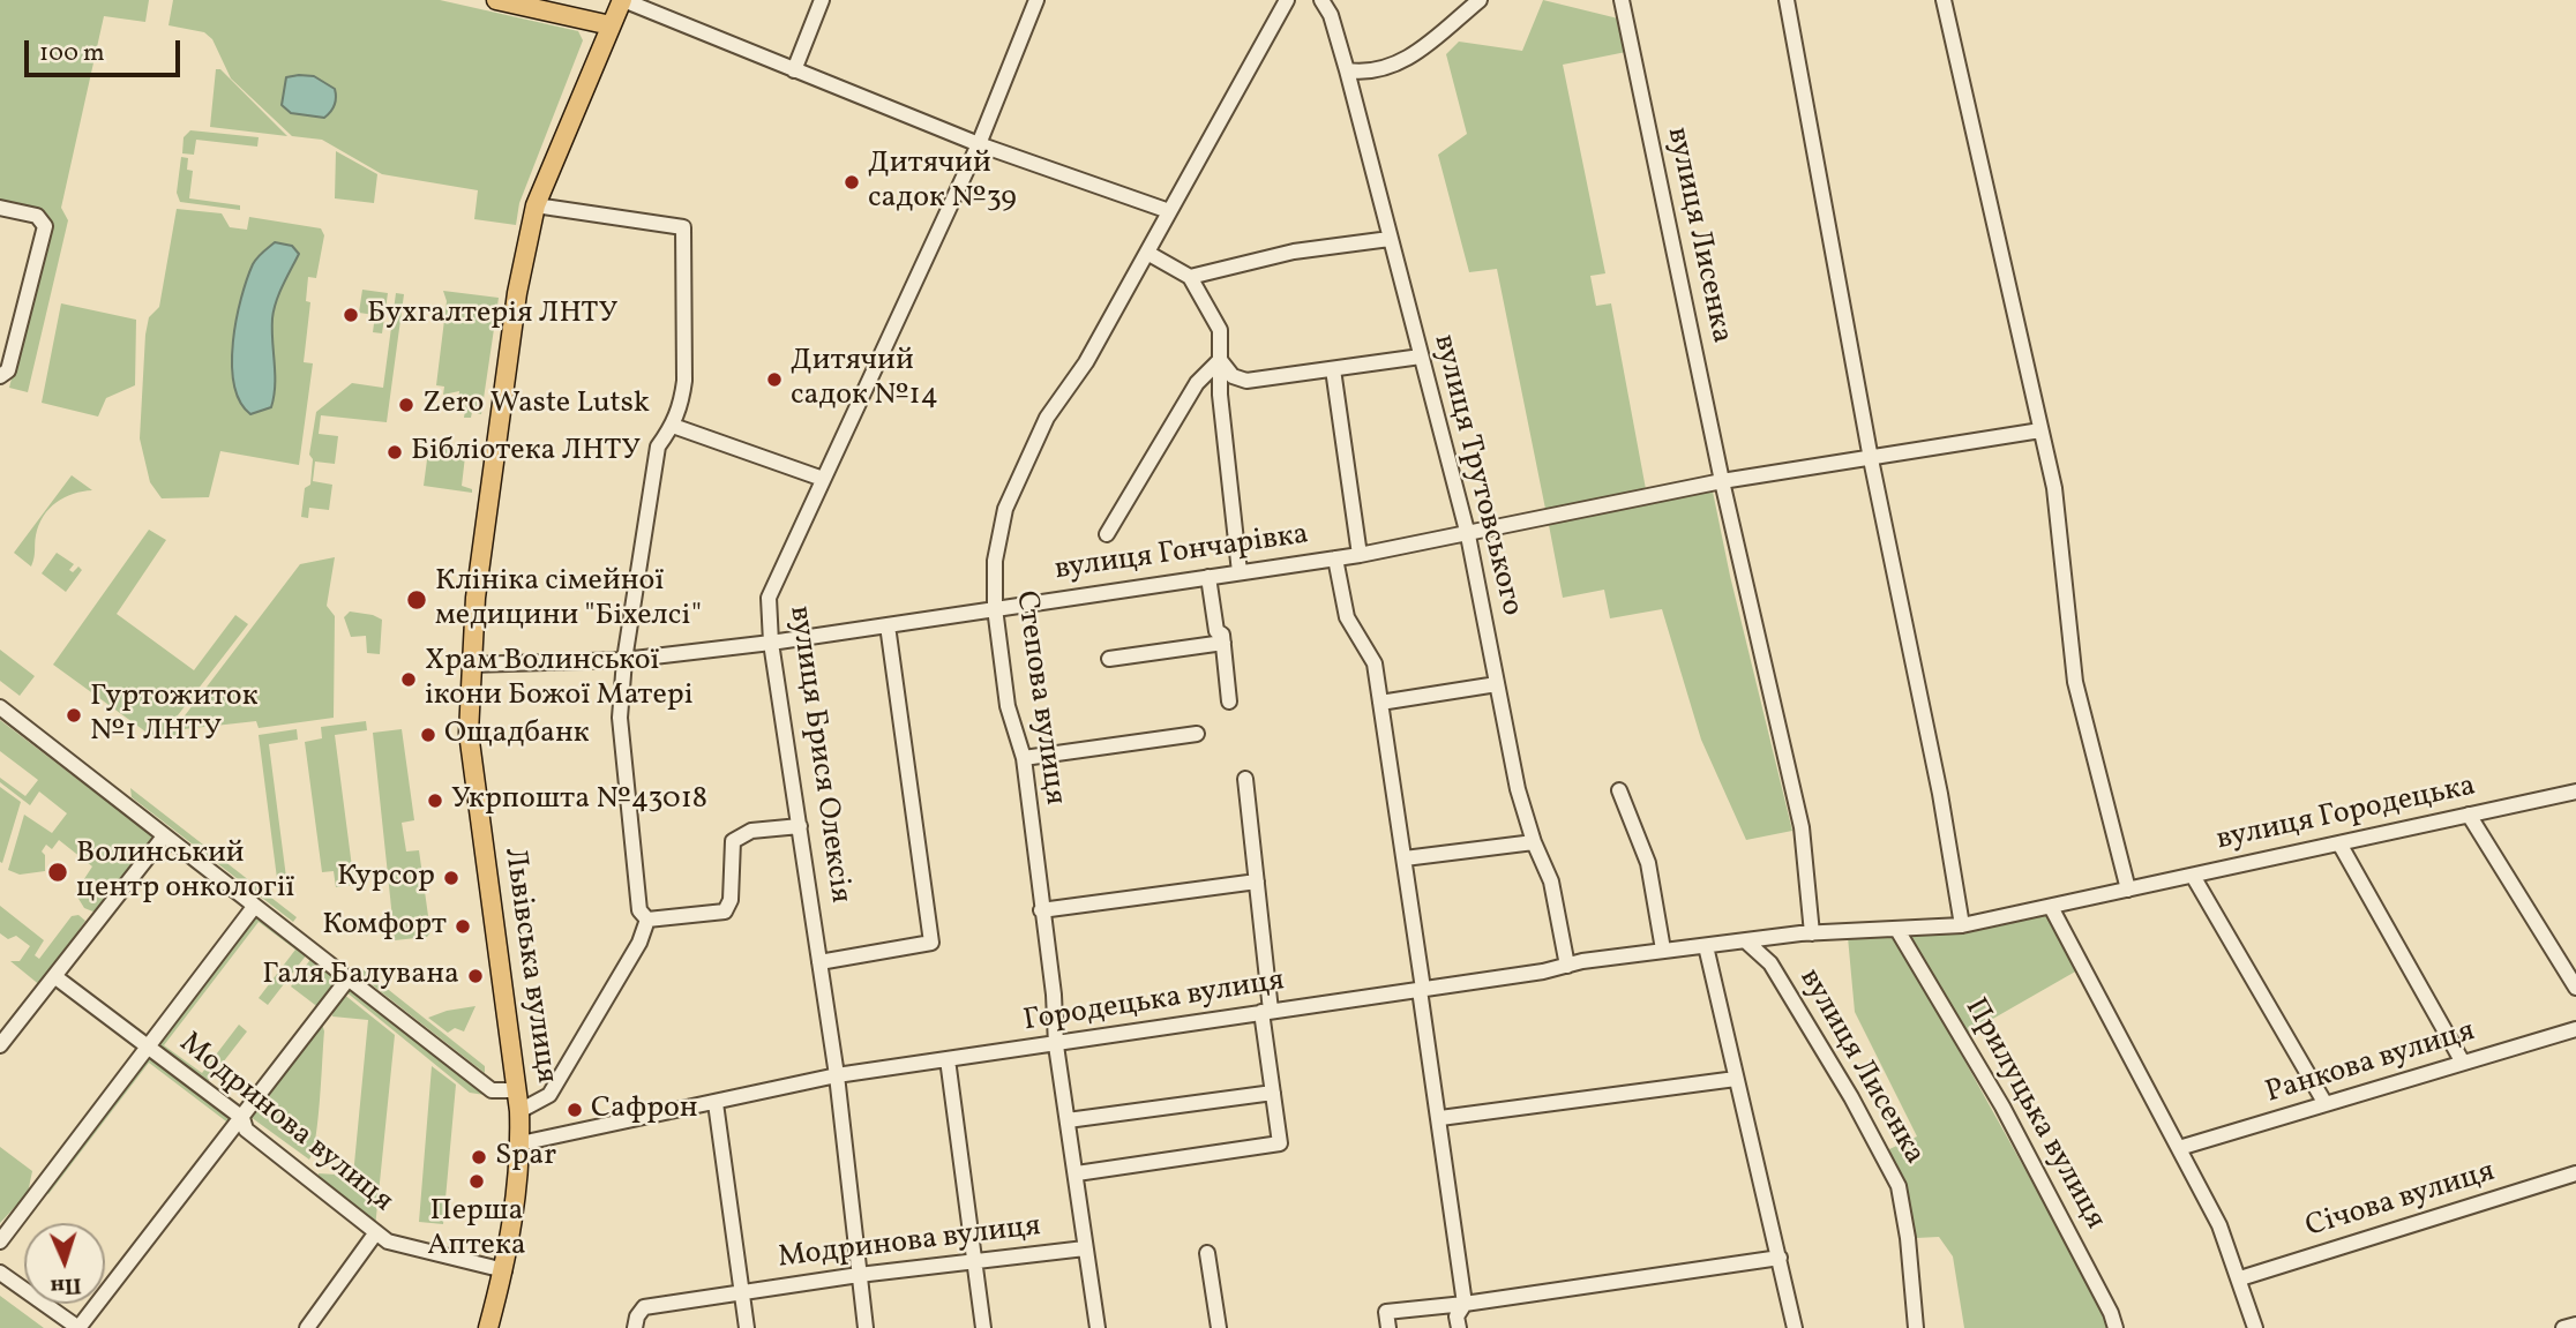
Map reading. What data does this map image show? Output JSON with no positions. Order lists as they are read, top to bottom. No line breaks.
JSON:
{"streets":{"main road":["Львівська вулиця"],"street":["вулиця Лисенка","вулиця Трутовського","вулиця Гончарівка","Степова вулиця","вулиця Брися Олексія","вулиця Городецька","Городецька вулиця","Ранкова вулиця","Прилуцька вулиця","Модринова вулиця","Січова вулиця"]},"crossings":[["вулиця Лисенка","Городецька вулиця"],["вулиця Трутовського","вулиця Гончарівка"],["вулиця Трутовського","Городецька вулиця"],["вулиця Гончарівка","Степова вулиця"],["вулиця Гончарівка","вулиця Брися Олексія"],["вулиця Гончарівка","Львівська вулиця"],["Степова вулиця","Городецька вулиця"],["Степова вулиця","Модринова вулиця"],["вулиця Брися Олексія","Городецька вулиця"],["вулиця Брися Олексія","Модринова вулиця"],["вулиця Городецька","Городецька вулиця"],["Львівська вулиця","Городецька вулиця"],["Львівська вулиця","Модринова вулиця"],["Городецька вулиця","Прилуцька вулиця"]],"places":["Дитячий садок №39","Бухгалтерія ЛНТУ","Дитячий садок №14","Zero Waste Lutsk","Бібліотека ЛНТУ","Клініка сімейної медицини \"Біхелсі\"","Храм Волинської ікони Божої Матері","Гуртожиток №1 ЛНТУ","Ощадбанк","Укрпошта №43018","Волинський центр онкології","Курсор","Комфорт","Галя Балувана","Сафрон","Spar","Перша Аптека"],"scale_bar":"100 m","north":"bottom"}
